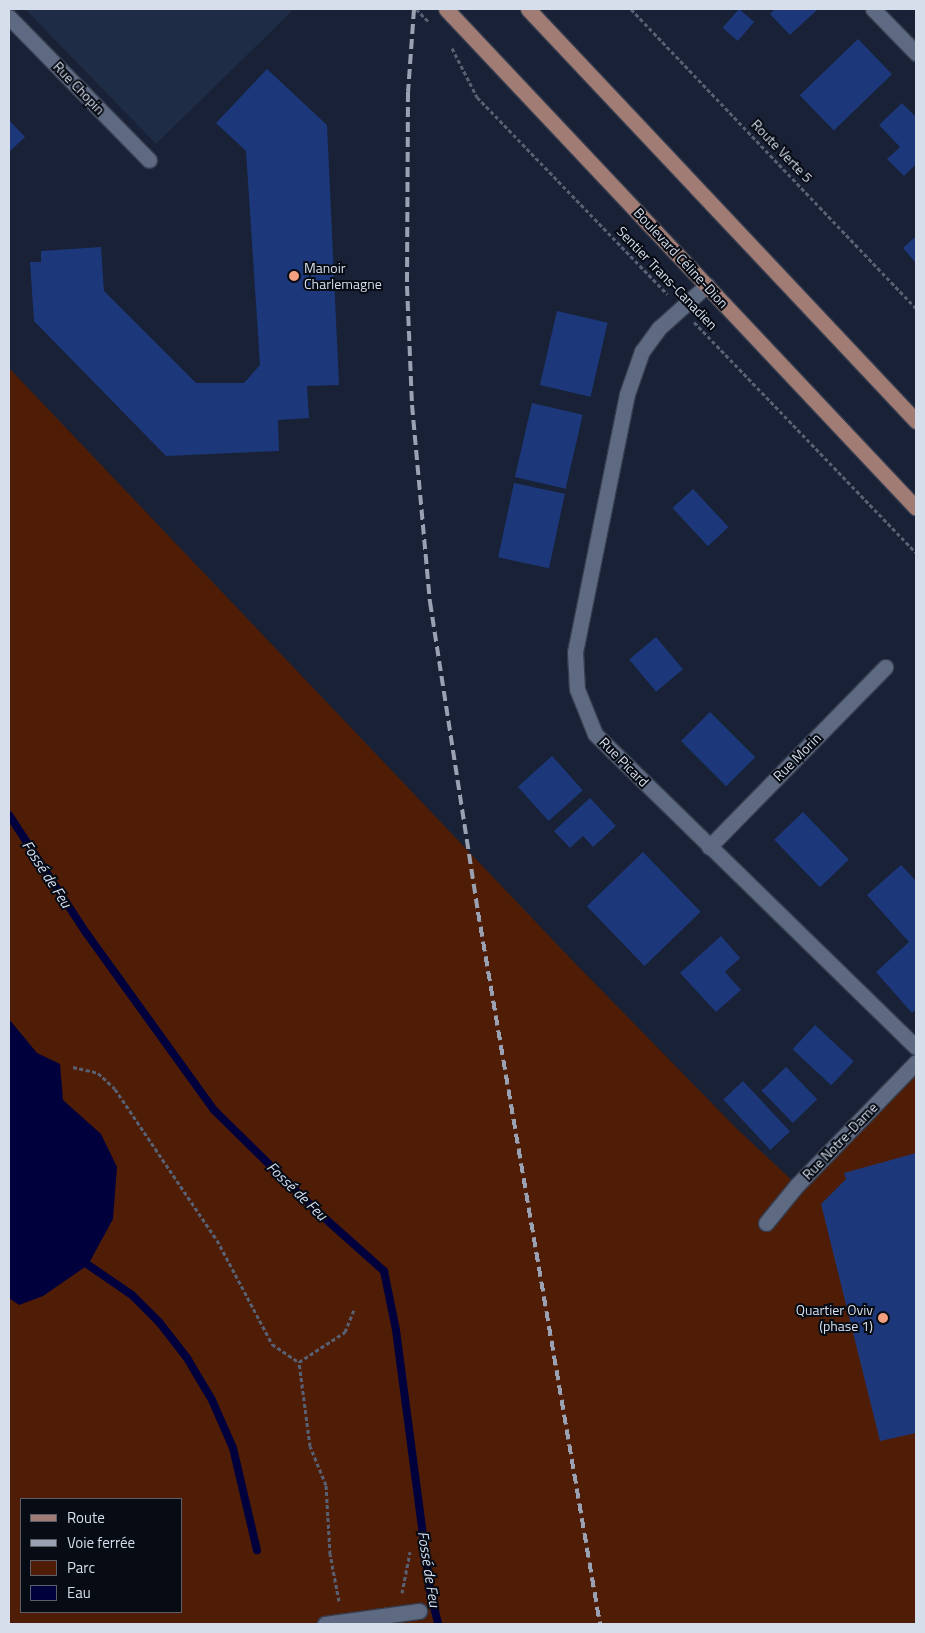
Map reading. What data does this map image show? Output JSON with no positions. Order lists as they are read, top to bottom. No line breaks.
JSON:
{"streets":{"main road":["Boulevard Céline-Dion"],"street":["Rue Chopin","Rue Morin","Rue Picard","Rue Notre-Dame"],"path":["Route Verte 5","Sentier Trans-Canadien"]},"crossings":[["Boulevard Céline-Dion","Rue Picard"],["Sentier Trans-Canadien","Rue Picard"],["Rue Morin","Rue Picard"]],"water":["Fossé de Feu"],"places":["Manoir Charlemagne","Quartier Oviv (phase 1)"],"legend":["Route","Voie ferrée","Parc","Eau"]}
